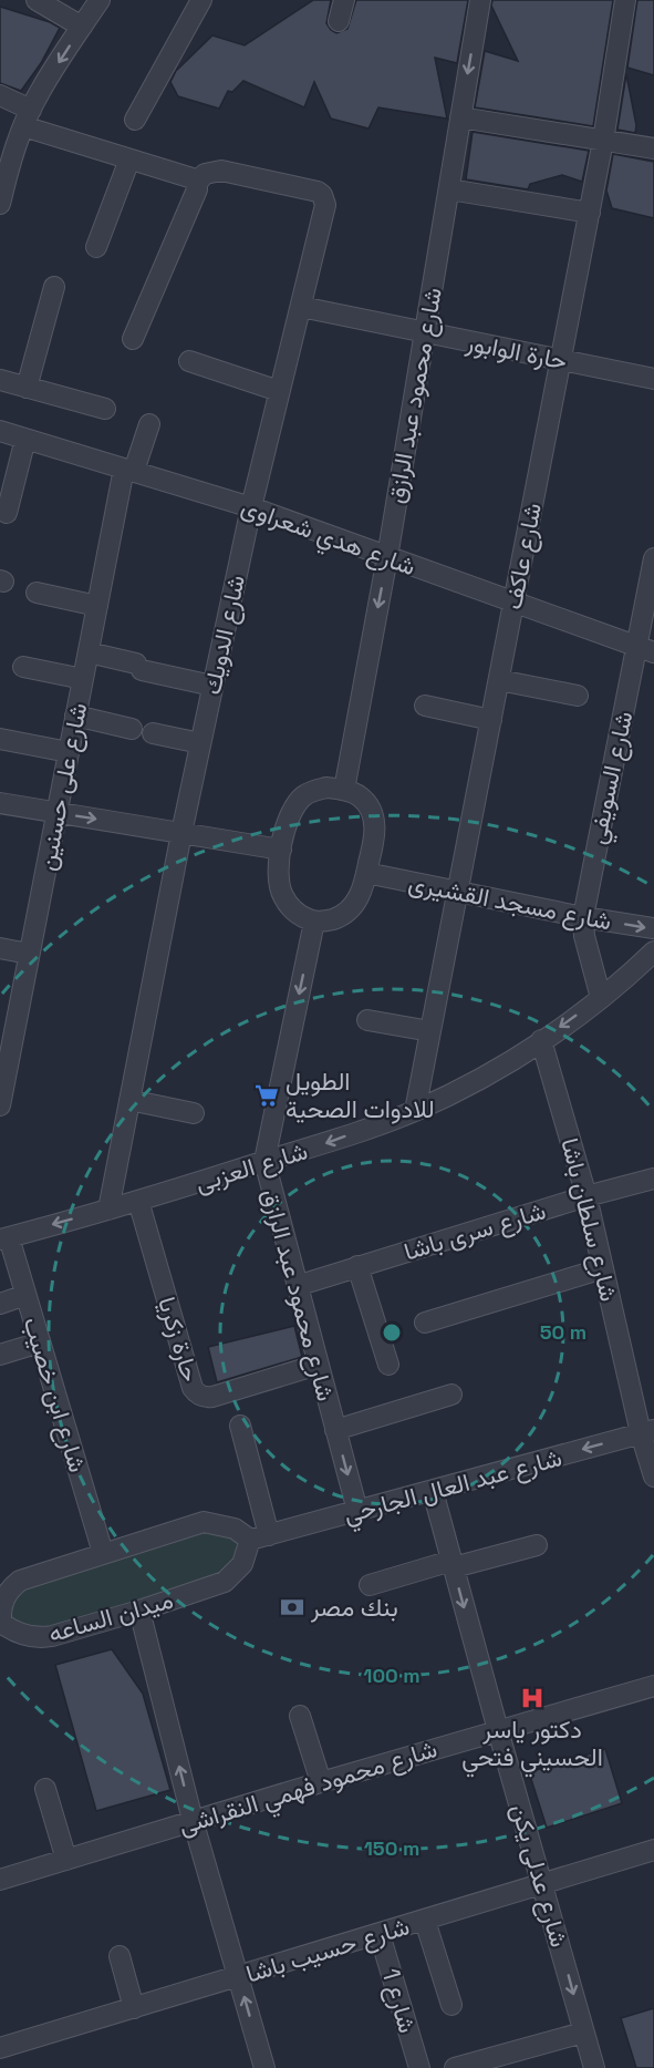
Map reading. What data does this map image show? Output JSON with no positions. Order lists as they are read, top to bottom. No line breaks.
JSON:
{"streets":{"street":["حارة الوابور","شارع محمود عبد الرازق","شارع هدي شعراوى","شارع عاكف","شارع الدويك","شارع السويفي","شارع على حسنين","شارع مسجد القشيرى","شارع العزبى","شارع سلطان باشا","شارع سرى باشا","حارة زكريا","شارع ابن خصيب","شارع عبد العال الجارحي","ميدان الساعه","شارع محمود فهمي النقراشى","شارع عدلى يكن","شارع حسيب باشا","شارع 1"]},"crossings":[["حارة الوابور","شارع محمود عبد الرازق"],["حارة الوابور","شارع عاكف"],["حارة الوابور","شارع الدويك"],["شارع محمود عبد الرازق","شارع هدي شعراوى"],["شارع محمود عبد الرازق","شارع مسجد القشيرى"],["شارع محمود عبد الرازق","شارع العزبى"],["شارع محمود عبد الرازق","شارع سرى باشا"],["شارع محمود عبد الرازق","حارة زكريا"],["شارع محمود عبد الرازق","شارع عبد العال الجارحي"],["شارع هدي شعراوى","شارع عاكف"],["شارع هدي شعراوى","شارع الدويك"],["شارع هدي شعراوى","شارع السويفي"],["شارع هدي شعراوى","شارع على حسنين"],["شارع عاكف","شارع مسجد القشيرى"],["شارع عاكف","شارع العزبى"],["شارع الدويك","شارع العزبى"],["شارع السويفي","شارع مسجد القشيرى"],["شارع السويفي","شارع العزبى"],["شارع العزبى","شارع سلطان باشا"],["شارع العزبى","حارة زكريا"],["شارع العزبى","شارع ابن خصيب"],["شارع سلطان باشا","شارع سرى باشا"],["شارع سلطان باشا","شارع عبد العال الجارحي"],["شارع ابن خصيب","ميدان الساعه"],["شارع عبد العال الجارحي","ميدان الساعه"],["شارع عبد العال الجارحي","شارع عدلى يكن"],["شارع محمود فهمي النقراشى","شارع عدلى يكن"],["شارع عدلى يكن","شارع حسيب باشا"],["شارع حسيب باشا","شارع 1"]],"one_way":["شارع محمود عبد الرازق","شارع العزبى","شارع عدلى يكن"],"places":{"supermarket":["الطويل للادوات الصحية"],"bank":["بنك مصر"],"hospital":["دكتور ياسر الحسيني فتحي"]},"rings":["50 m","100 m","150 m"]}
